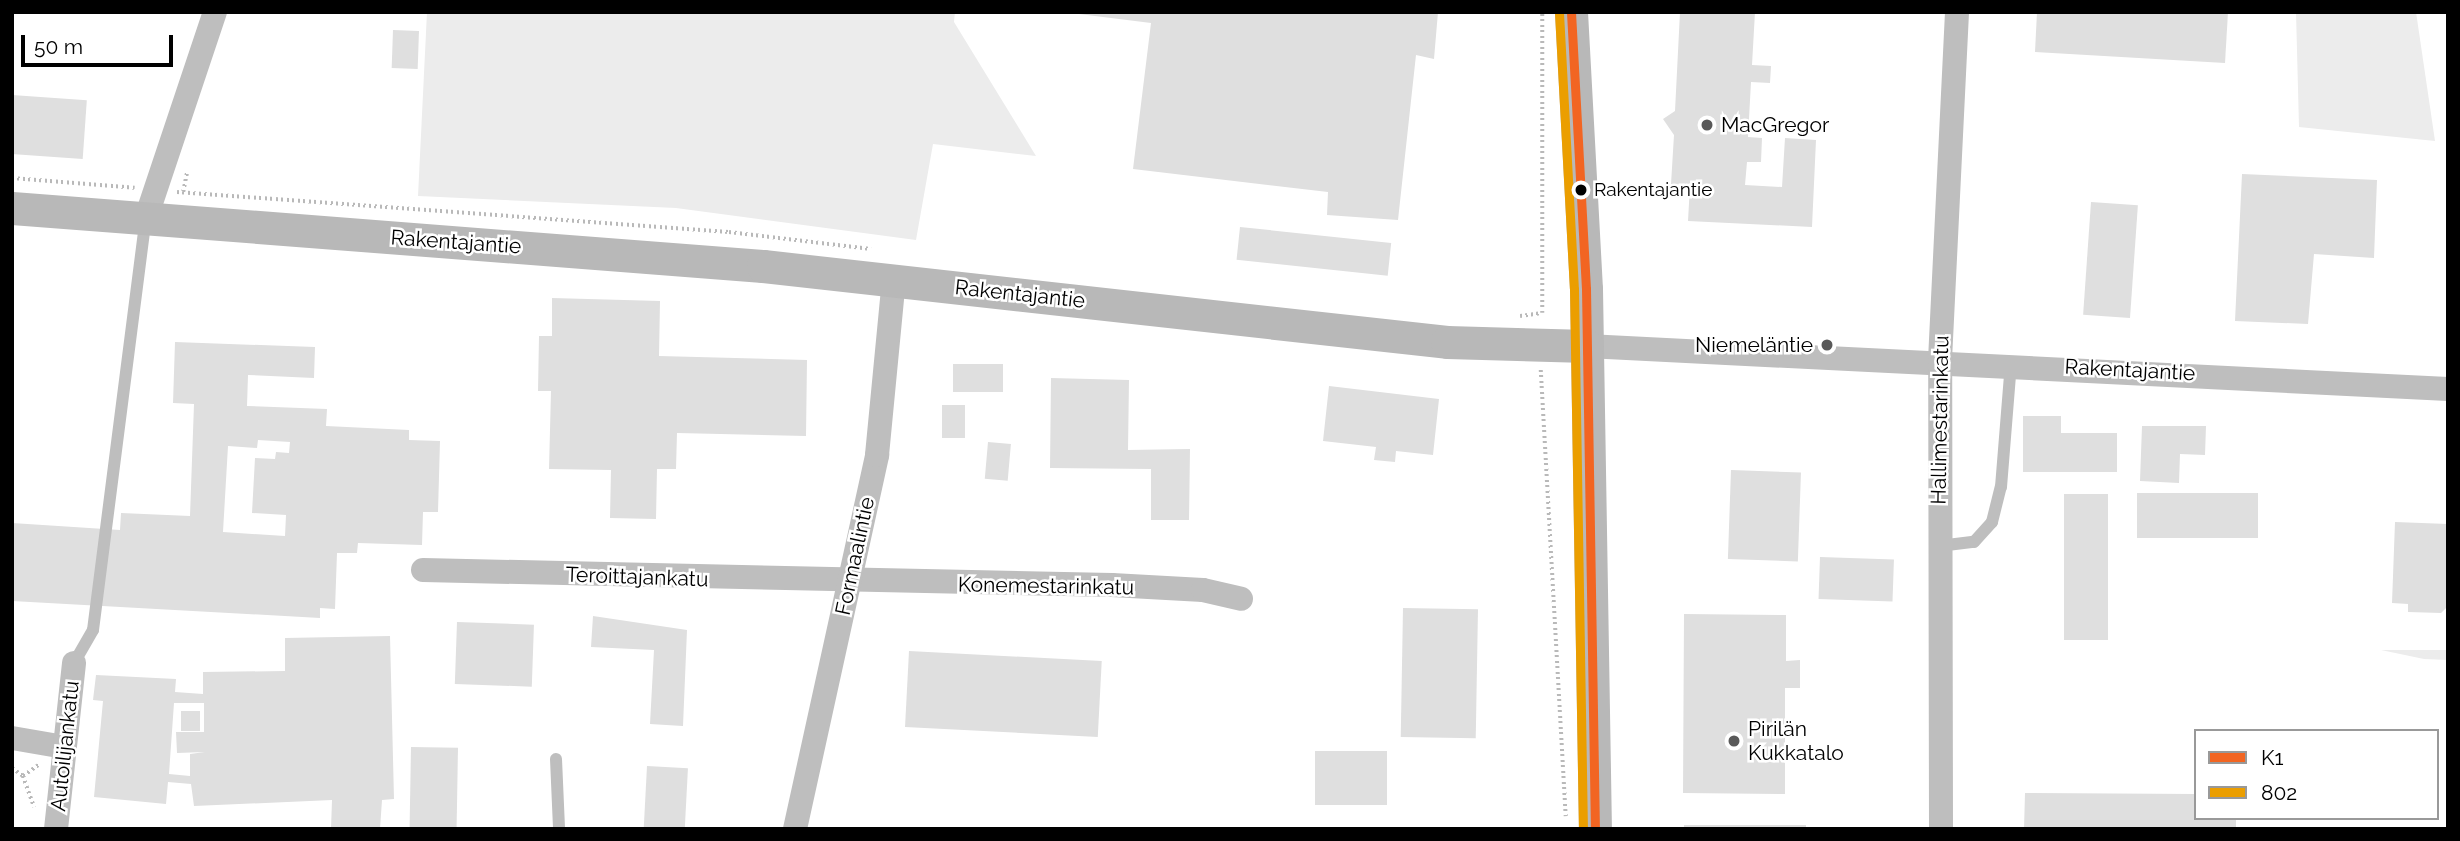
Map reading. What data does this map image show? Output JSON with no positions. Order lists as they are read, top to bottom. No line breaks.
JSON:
{"streets":{"street":["Rakentajantie","Hallimestarinkatu","Formaalintie","Teroittajankatu","Konemestarinkatu","Autoilijankatu"]},"crossings":[["Rakentajantie","Hallimestarinkatu"],["Rakentajantie","Formaalintie"],["Formaalintie","Teroittajankatu"],["Formaalintie","Konemestarinkatu"],["Teroittajankatu","Konemestarinkatu"]],"places":["MacGregor","Rakentajantie","Niemeläntie","Pirilän Kukkatalo"],"lines":["transit line K1","transit line 802"],"legend":["K1","802"],"scale_bar":"50 m"}
